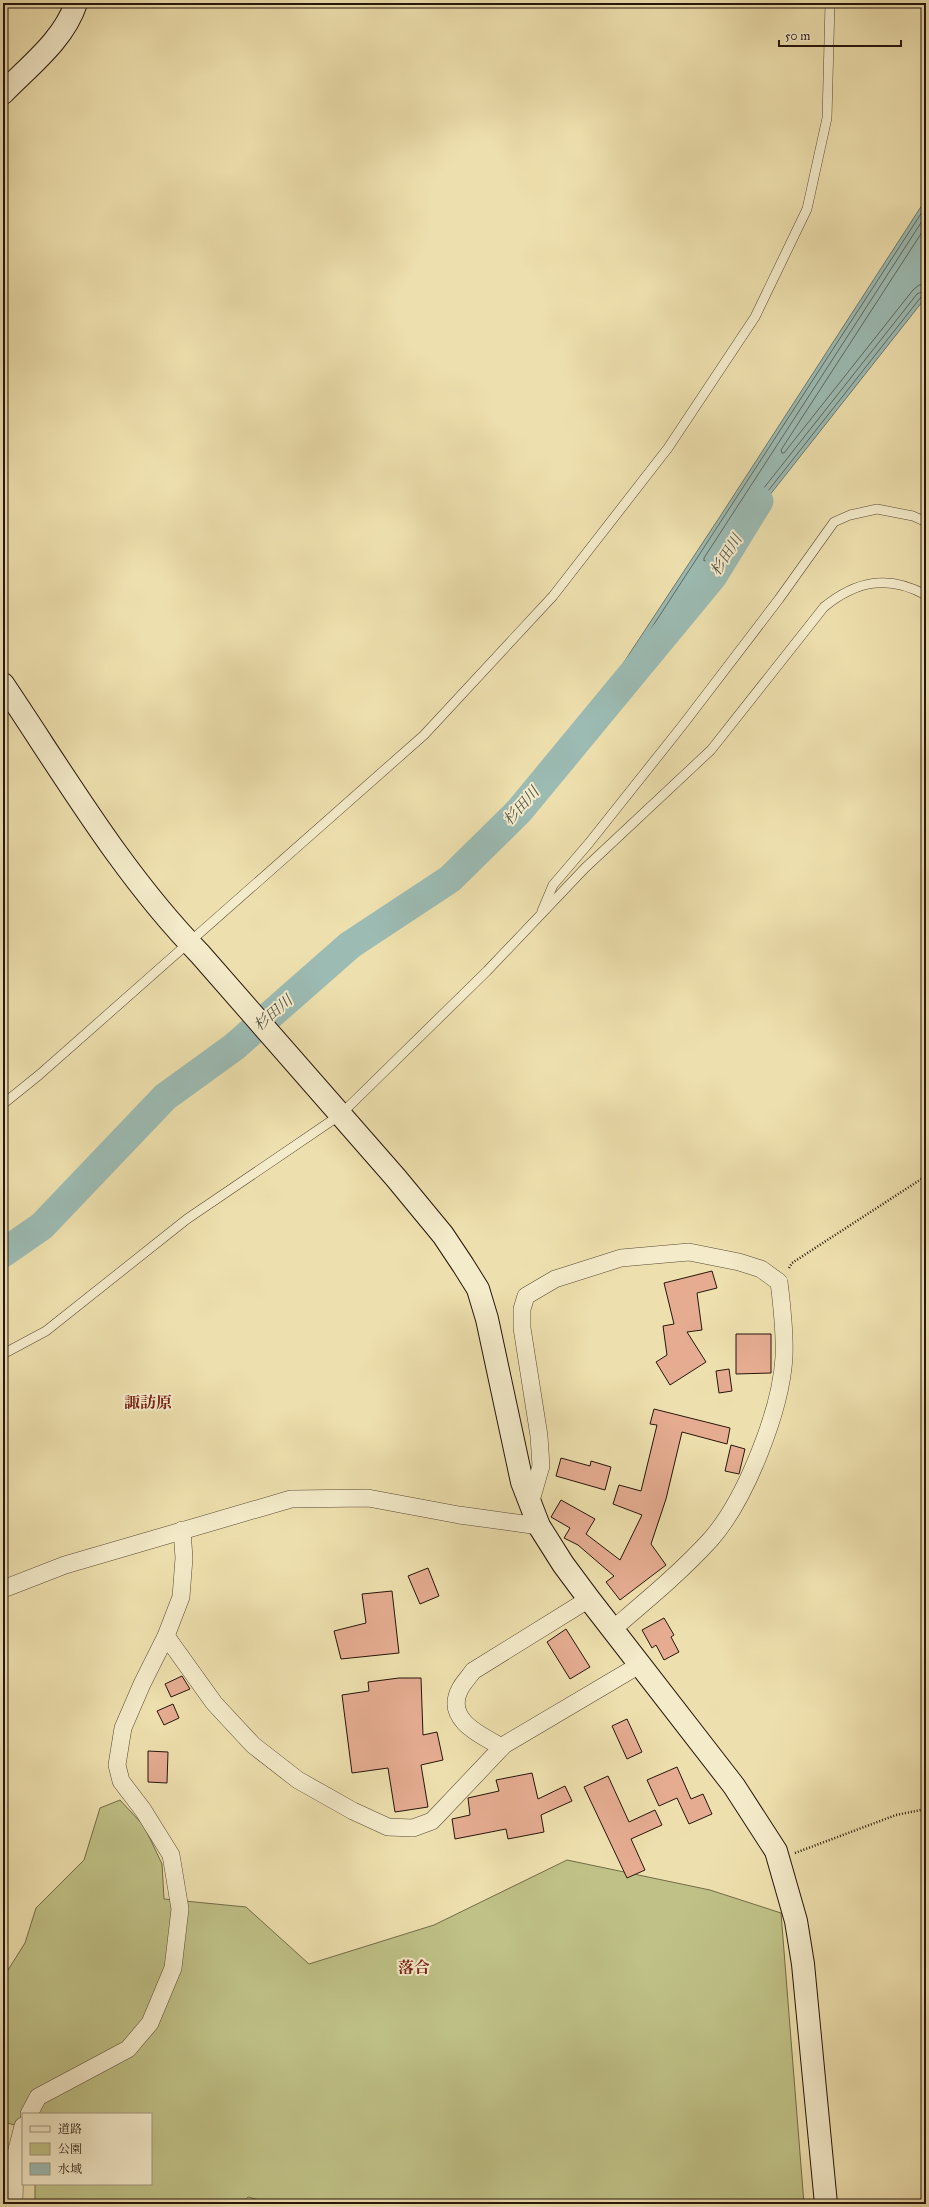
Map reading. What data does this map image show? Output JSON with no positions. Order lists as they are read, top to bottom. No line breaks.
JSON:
{"districts":["諏訪原","落合"],"water":["杉田川"],"legend":["道路","公園","水域"],"scale_bar":"50 m"}
